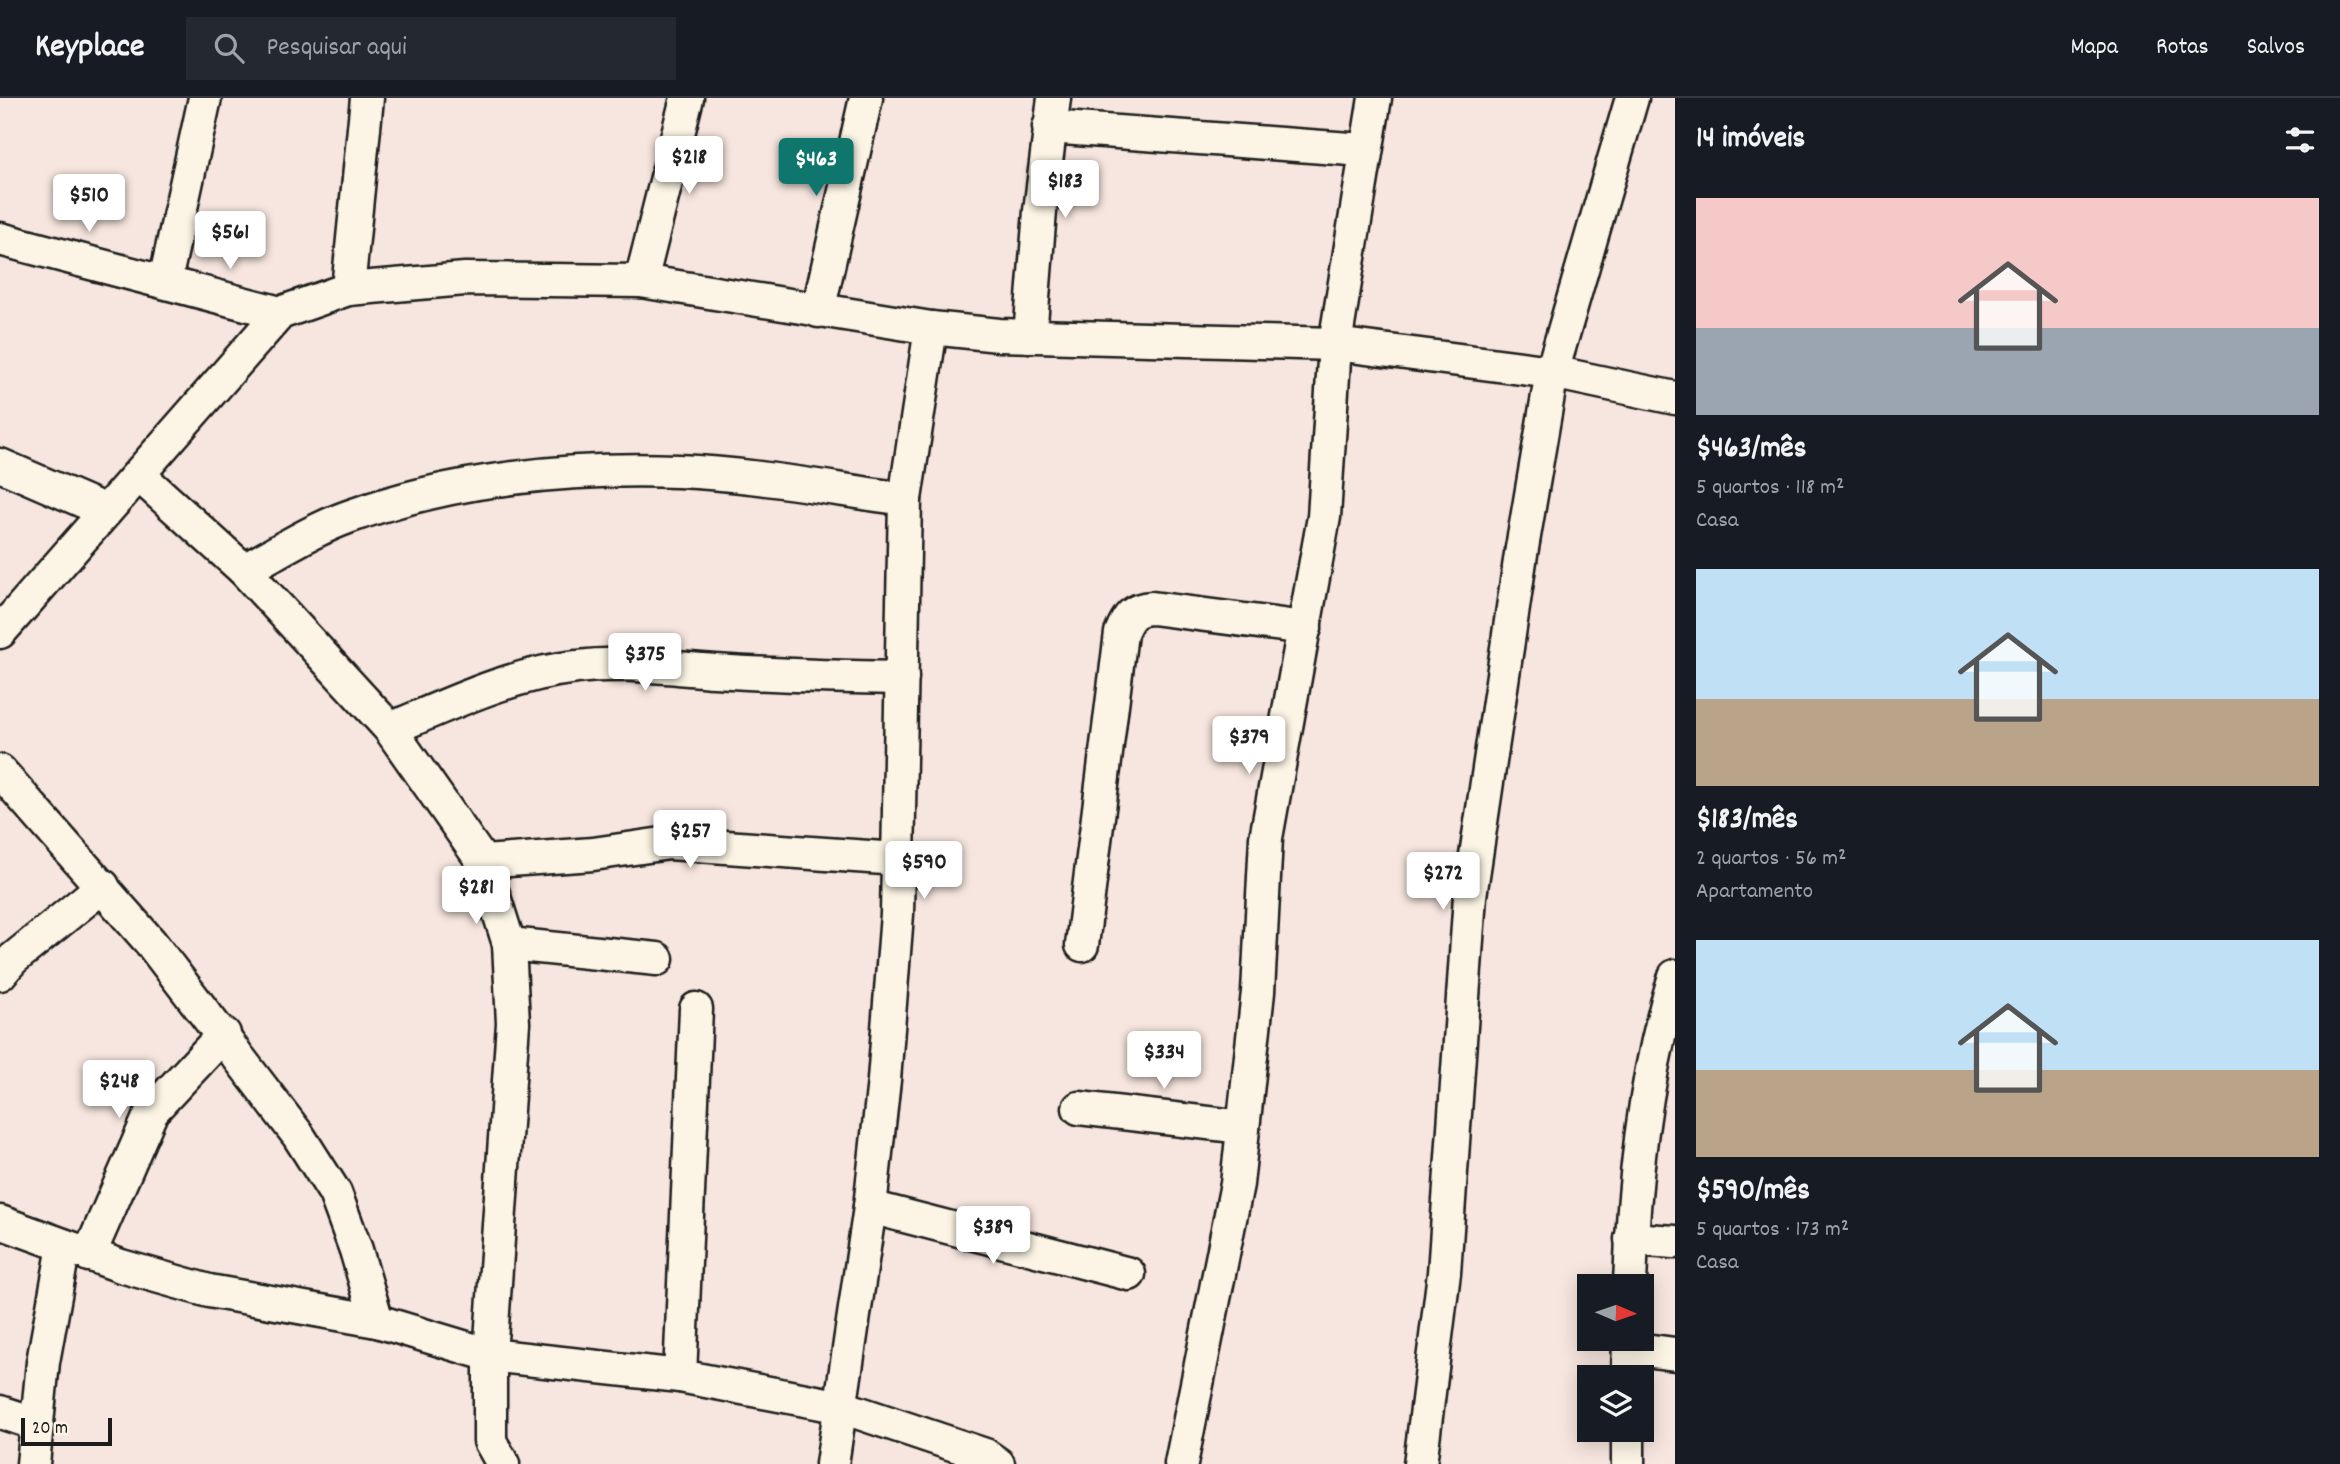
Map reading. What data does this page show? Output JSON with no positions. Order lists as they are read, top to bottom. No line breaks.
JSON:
{"scale_bar":"20 m","north":"right","page":{"header":"Keyplace","search":"Pesquisar aqui","nav":["Mapa","Rotas","Salvos"],"heading":"14 imóveis","price":["$218","$463","$183","$510","$561","$375","$379","$257","$590","$272","$281","$334","$248","$389"],"list":[{"name":"$463/mês","note":"5 quartos · 118 m² · Casa"},{"name":"$183/mês","note":"2 quartos · 56 m² · Apartamento"},{"name":"$590/mês","note":"5 quartos · 173 m² · Casa"}],"scale":"20 m"}}
